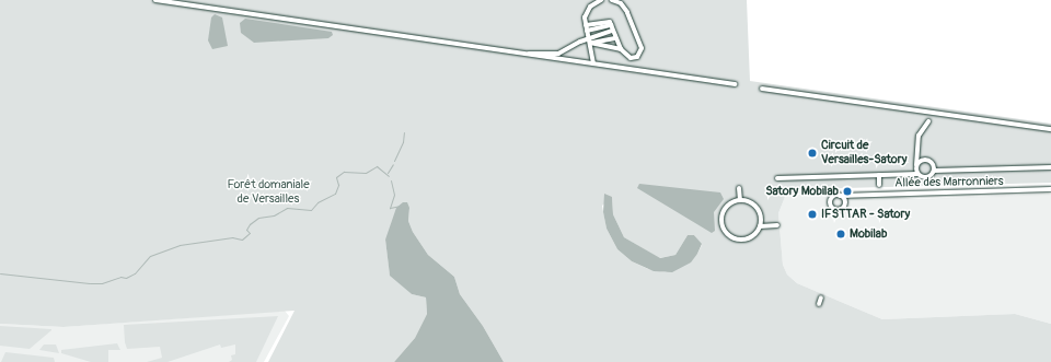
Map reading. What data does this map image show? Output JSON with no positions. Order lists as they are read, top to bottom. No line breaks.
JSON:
{"streets":{"street":["Allée des Marronniers"]},"parks":["Forêt domaniale de Versailles"],"places":["Circuit de Versailles-Satory","Satory Mobilab","IFSTTAR - Satory","Mobilab"]}
